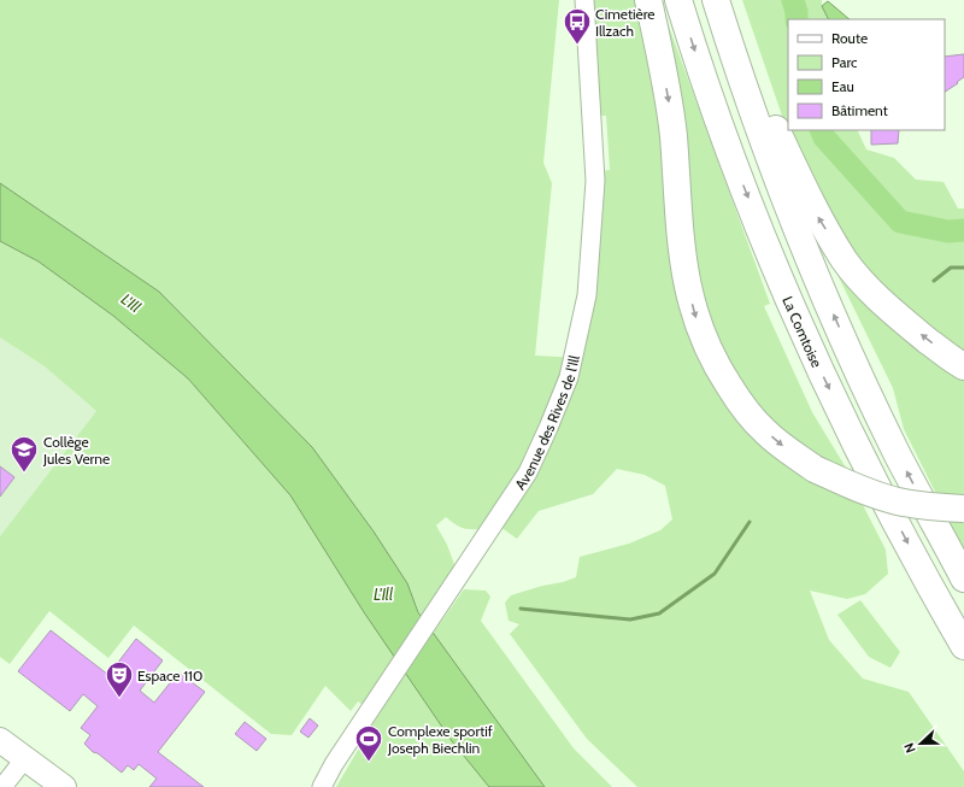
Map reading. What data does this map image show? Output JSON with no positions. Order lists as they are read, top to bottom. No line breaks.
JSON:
{"streets":{"highway":["La Comtoise"],"street":["Avenue des Rives de l'Ill"]},"water":["L'Ill"],"places":{"bus stop":["Cimetière Illzach"],"school or university":["Collège Jules Verne"],"theatre":["Espace 110"],"sports":["Complexe sportif Joseph Biechlin"]},"legend":["Route","Parc","Eau","Bâtiment"],"north":"left"}
